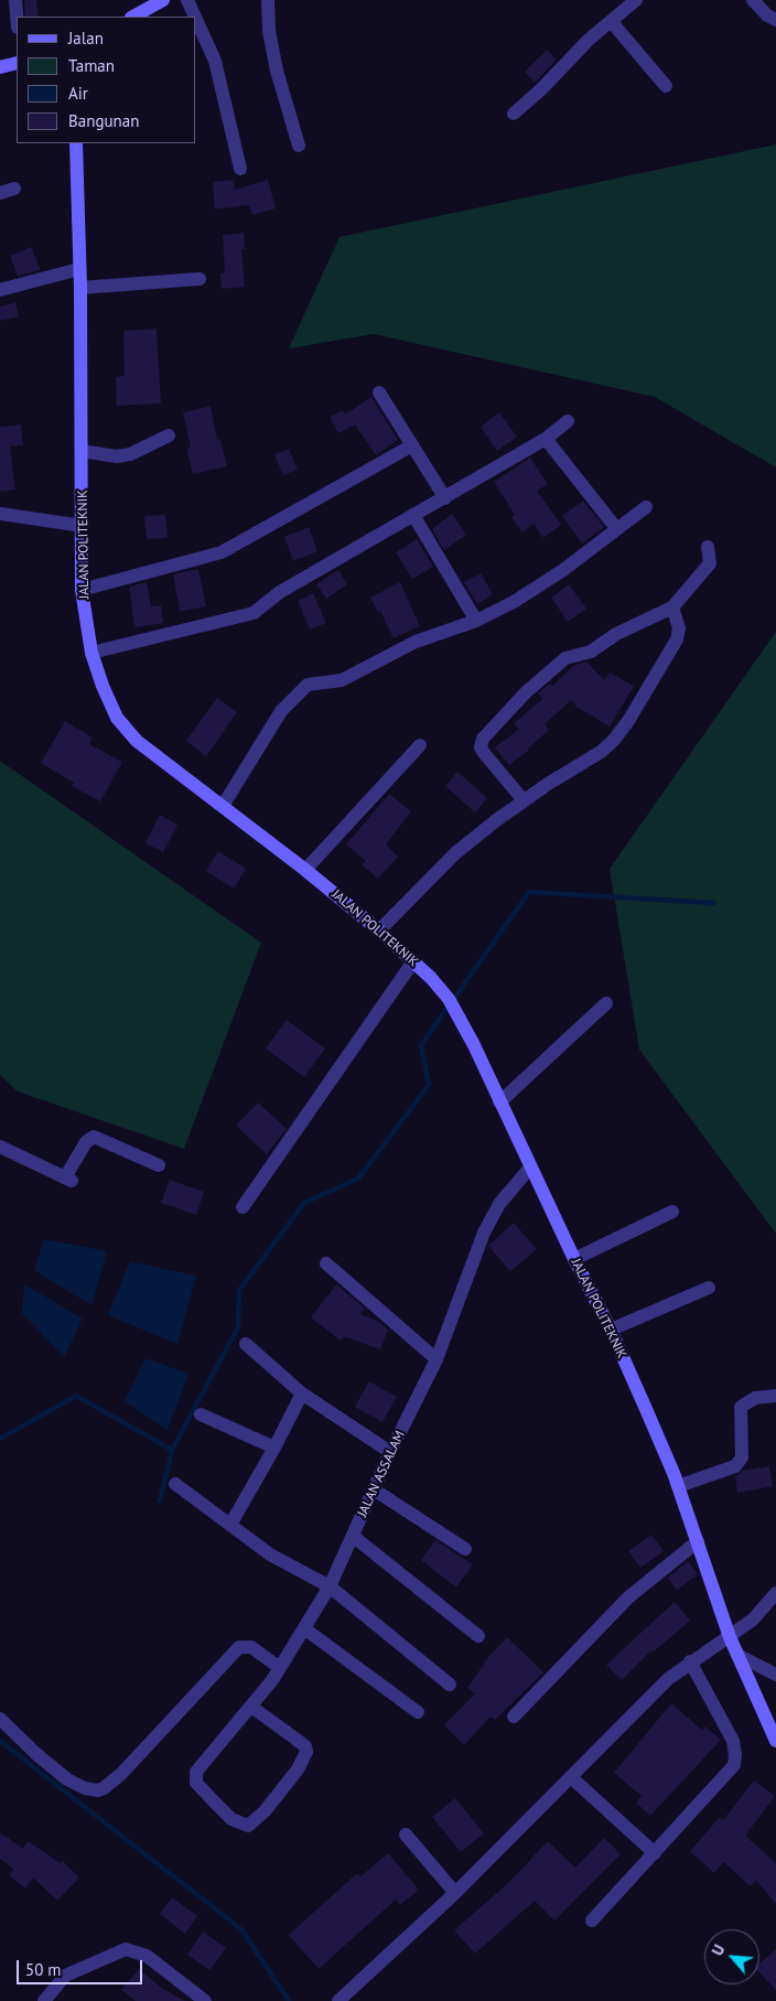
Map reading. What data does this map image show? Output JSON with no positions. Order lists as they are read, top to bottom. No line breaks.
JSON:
{"streets":{"street":["JALAN POLITEKNIK","JALAN ASSALAM"]},"crossings":[["JALAN POLITEKNIK","JALAN ASSALAM"]],"legend":["Jalan","Taman","Air","Bangunan"],"scale_bar":"50 m","north":"top left"}
